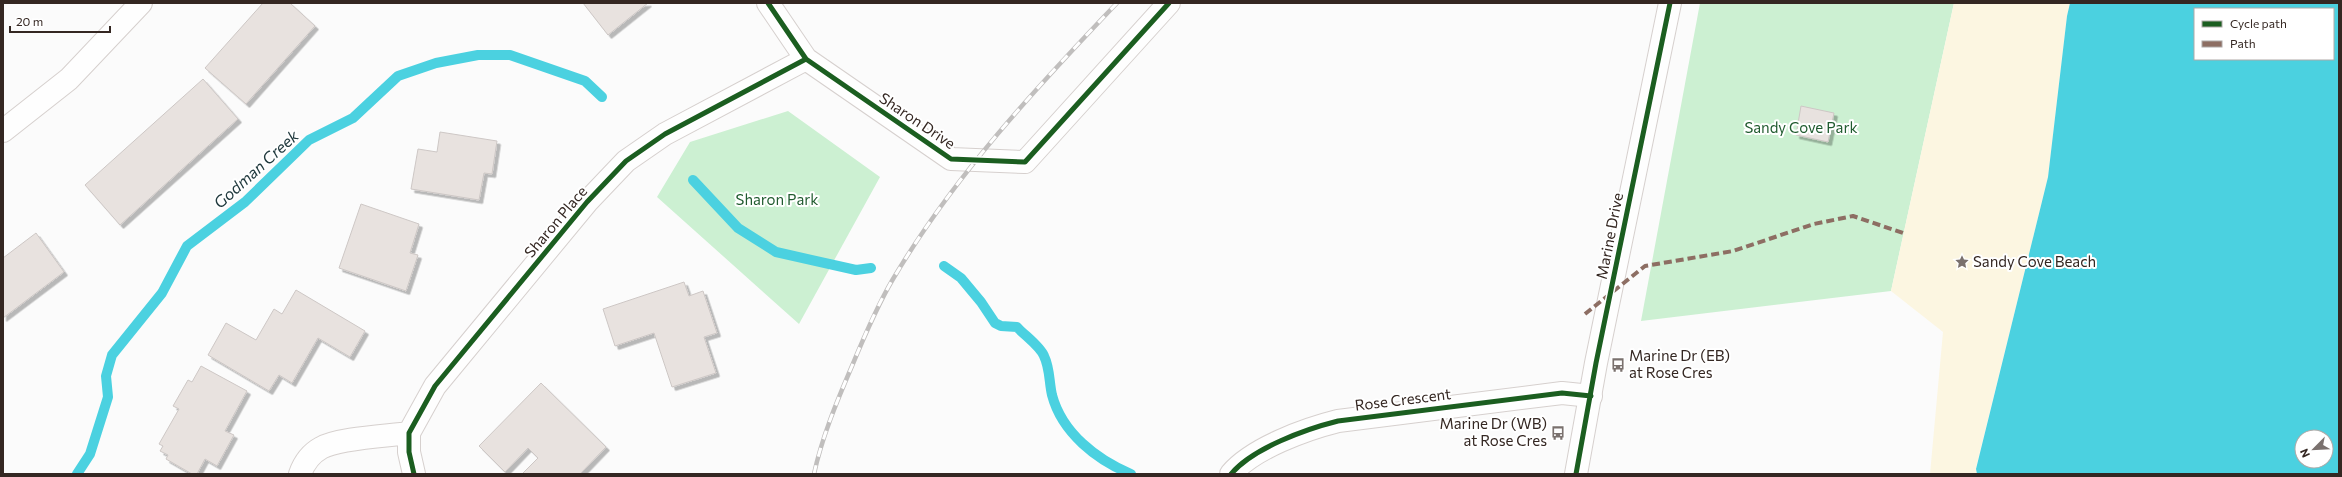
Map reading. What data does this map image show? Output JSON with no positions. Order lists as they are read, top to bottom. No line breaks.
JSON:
{"streets":{"street":["Sharon Drive","Sharon Place","Marine Drive","Rose Crescent"]},"crossings":[["Sharon Drive","Sharon Place"],["Marine Drive","Rose Crescent"]],"water":["Godman Creek"],"parks":["Sandy Cove Park","Sharon Park"],"places":{"place":["Sandy Cove Beach"],"bus stop":["Marine Dr (EB) at Rose Cres","Marine Dr (WB) at Rose Cres"]},"legend":["Cycle path","Path"],"scale_bar":"20 m","north":"bottom left"}
